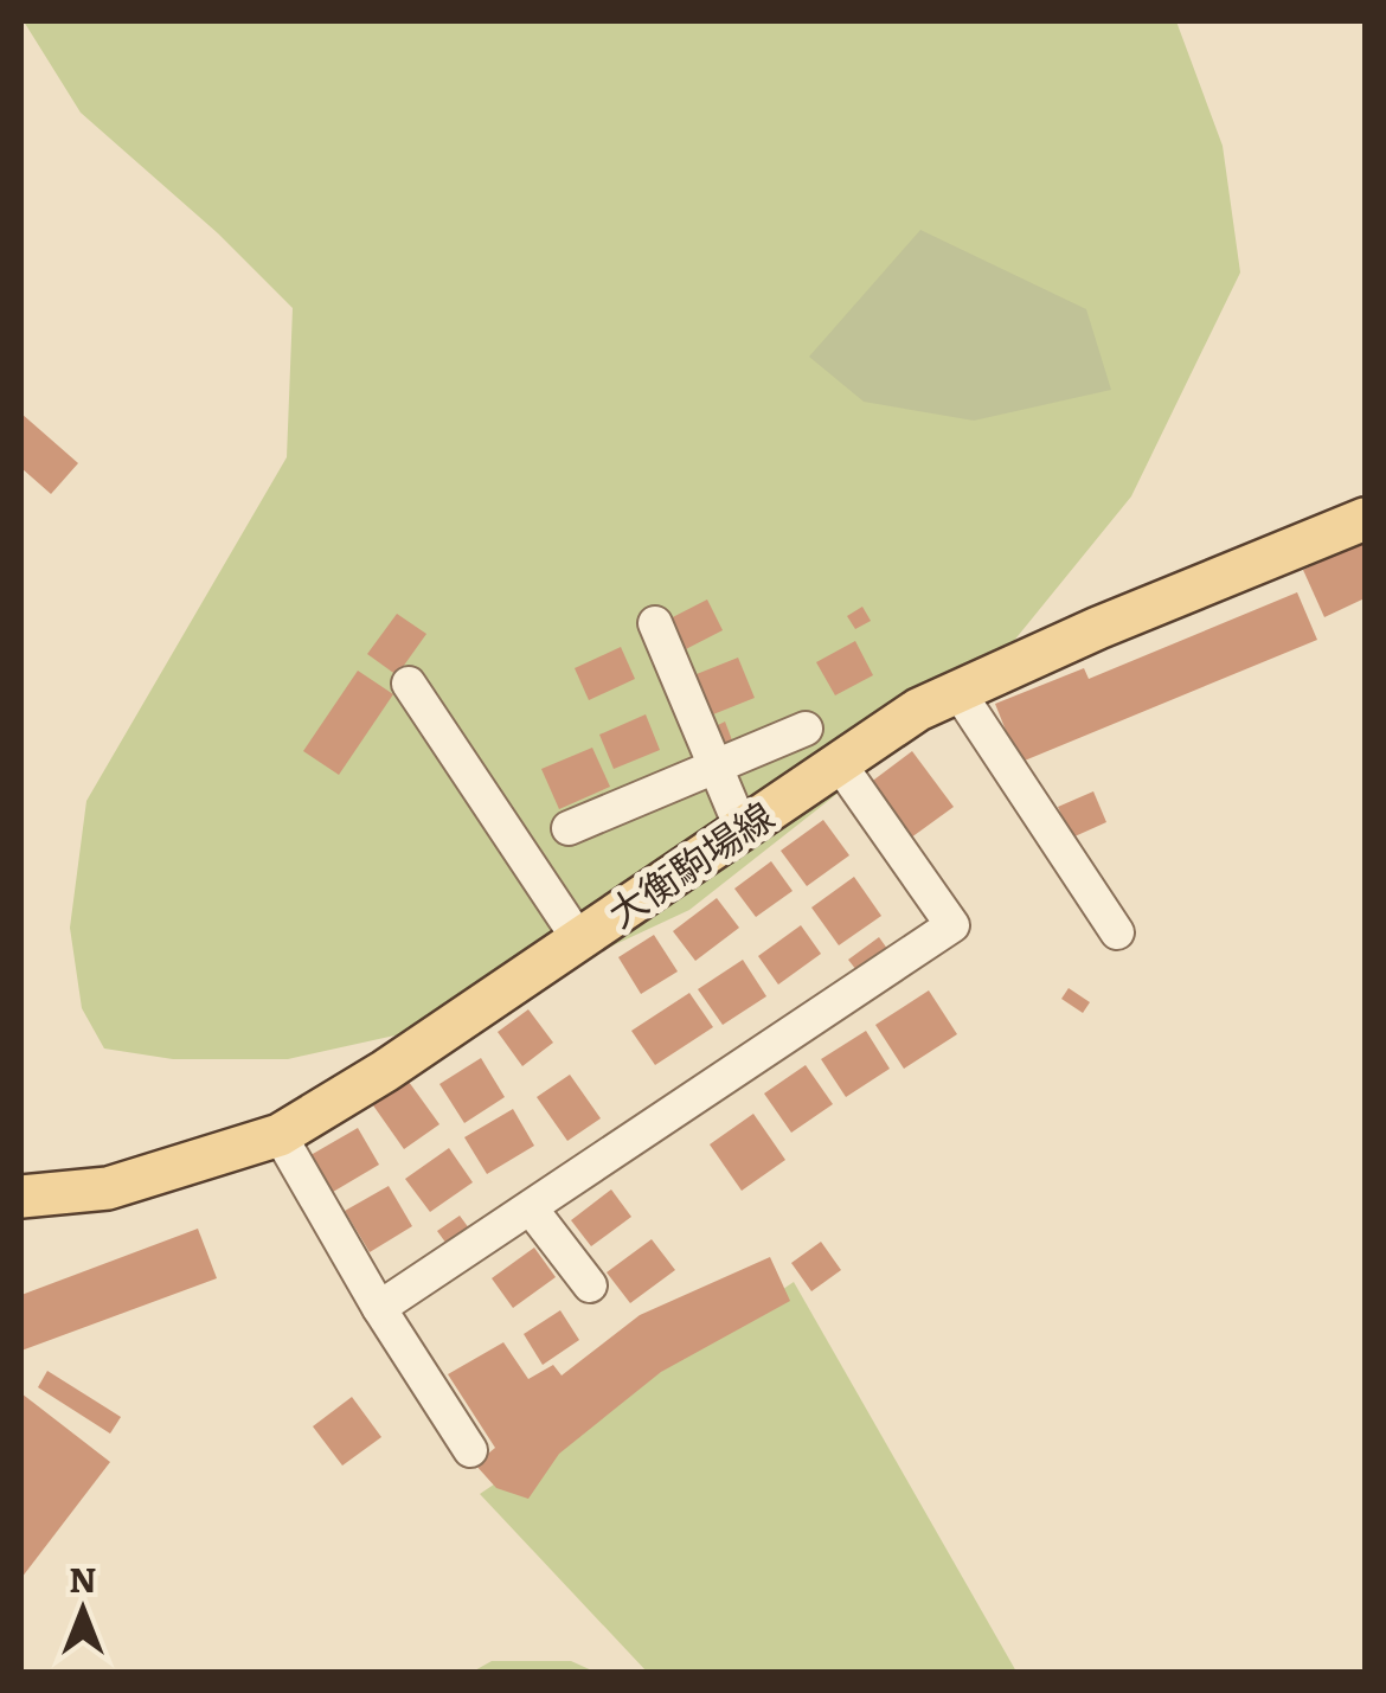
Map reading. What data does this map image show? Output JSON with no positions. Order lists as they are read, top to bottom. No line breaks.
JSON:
{"streets":{"main road":["大衡駒場線"]},"north":"top"}
